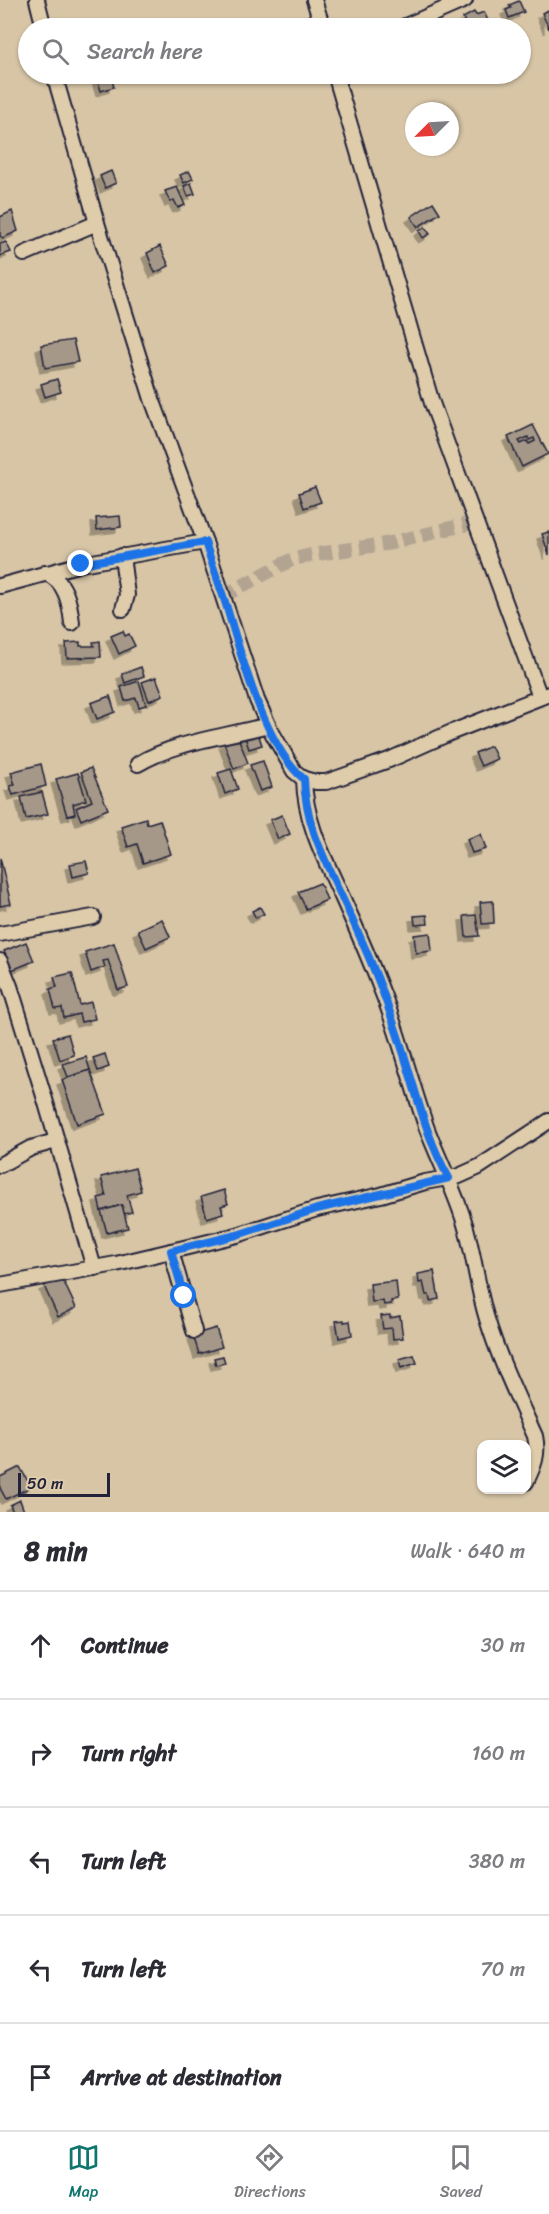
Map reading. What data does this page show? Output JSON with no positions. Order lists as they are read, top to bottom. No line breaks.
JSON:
{"scale_bar":"50 m","north":"bottom left","page":{"search":"Search here","scale":"50 m","heading":["8 min","Walk · 640 m"],"list":[["Continue","30 m"],["Turn right","160 m"],["Turn left","380 m"],["Turn left","70 m"],"Arrive at destination"],"nav":["Map","Directions","Saved"]}}
